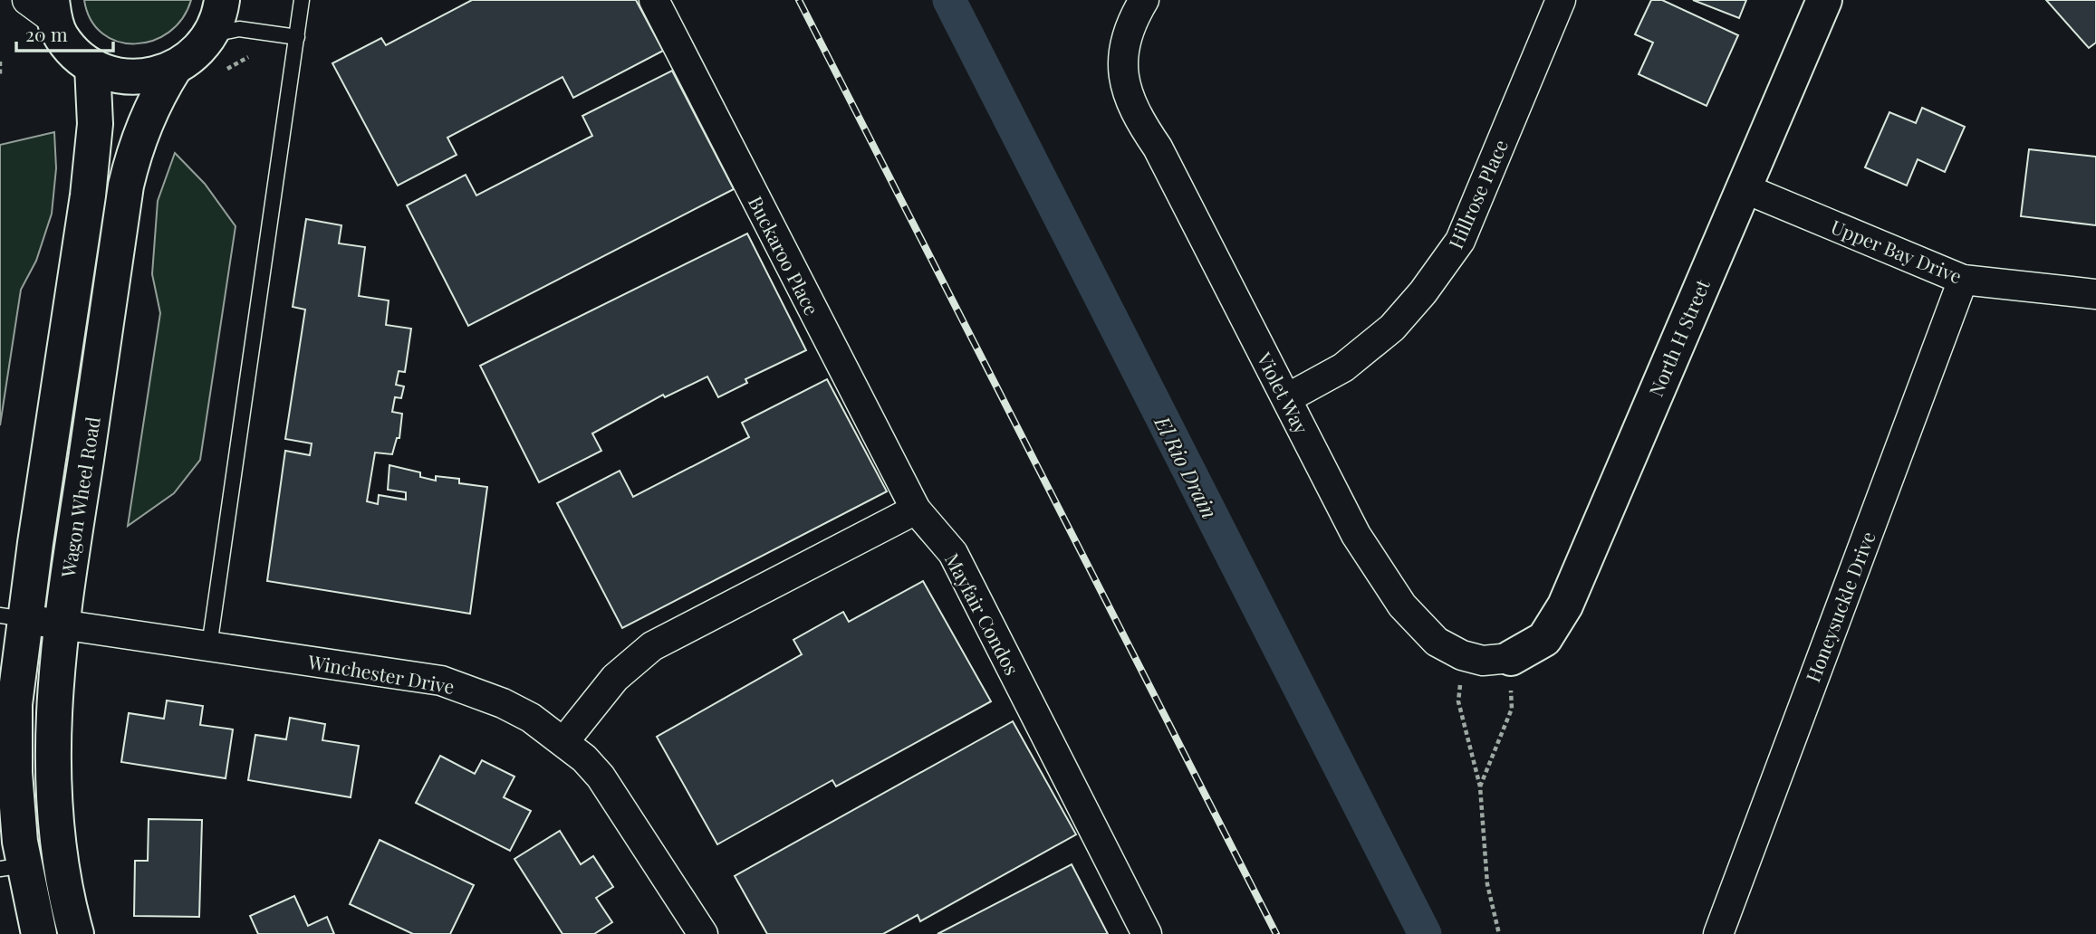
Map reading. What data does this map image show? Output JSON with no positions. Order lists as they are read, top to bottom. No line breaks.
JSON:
{"streets":{"street":["Hillrose Place","Upper Bay Drive","Buckaroo Place","North H Street","Violet Way","Wagon Wheel Road","Honeysuckle Drive","Mayfair Condos","Winchester Drive"]},"crossings":[["Hillrose Place","Violet Way"],["Upper Bay Drive","North H Street"],["Upper Bay Drive","Honeysuckle Drive"],["Buckaroo Place","Mayfair Condos"],["North H Street","Violet Way"],["Wagon Wheel Road","Winchester Drive"]],"water":["El Rio Drain"],"scale_bar":"20 m"}
